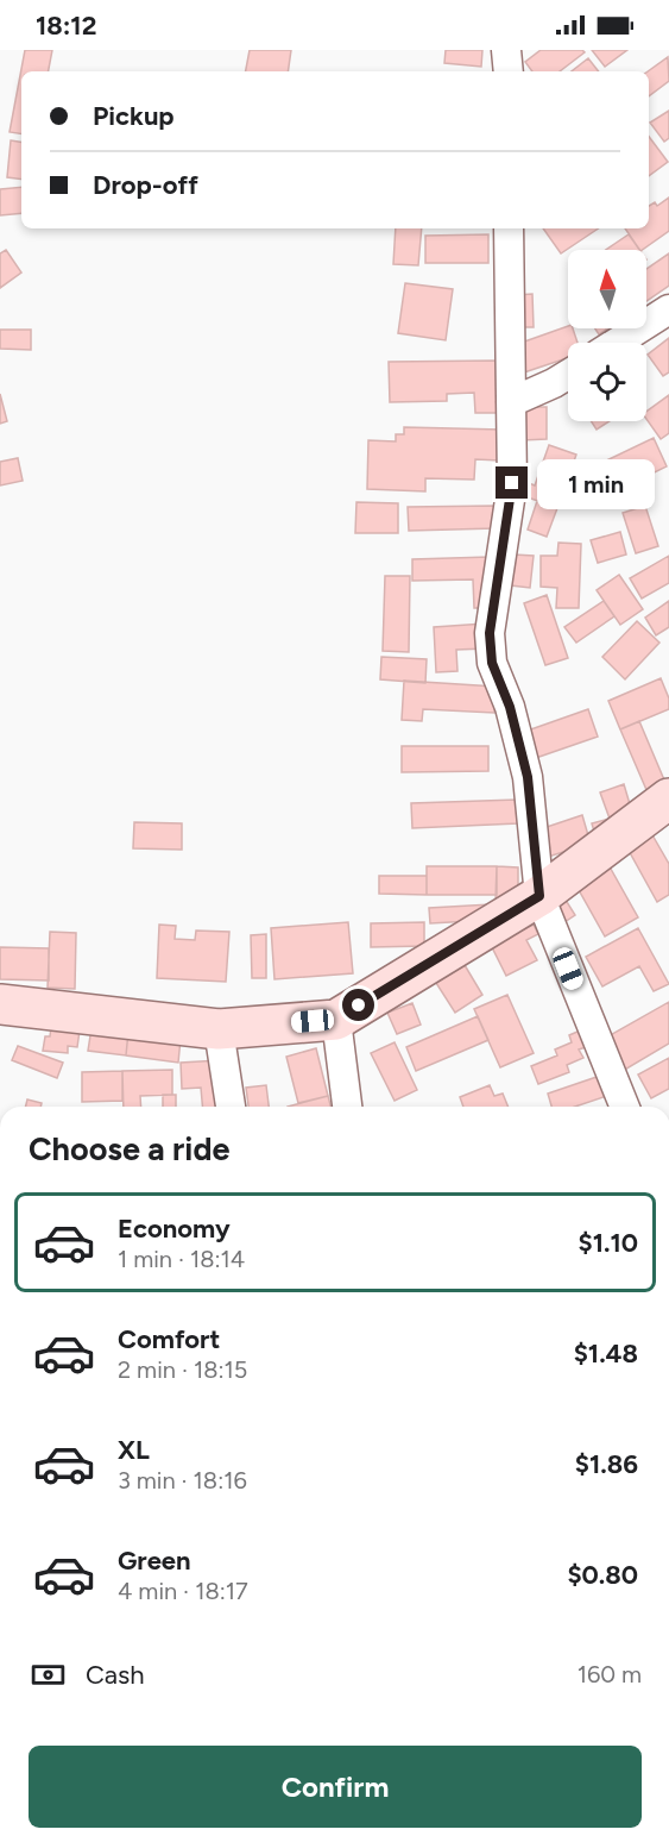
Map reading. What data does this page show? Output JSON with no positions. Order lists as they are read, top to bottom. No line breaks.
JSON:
{"north":"top","page":{"status":"18:12","banner":["Pickup","Drop-off"],"bubble":"1 min","heading":"Choose a ride","list":[{"name":"Economy","note":"1 min · 18:14","value":"$1.10"},{"name":"Comfort","note":"2 min · 18:15","value":"$1.48"},{"name":"XL","note":"3 min · 18:16","value":"$1.86"},{"name":"Green","note":"4 min · 18:17","value":"$0.80"}],"pay":["Cash","160 m"],"buttons":"Confirm"}}
